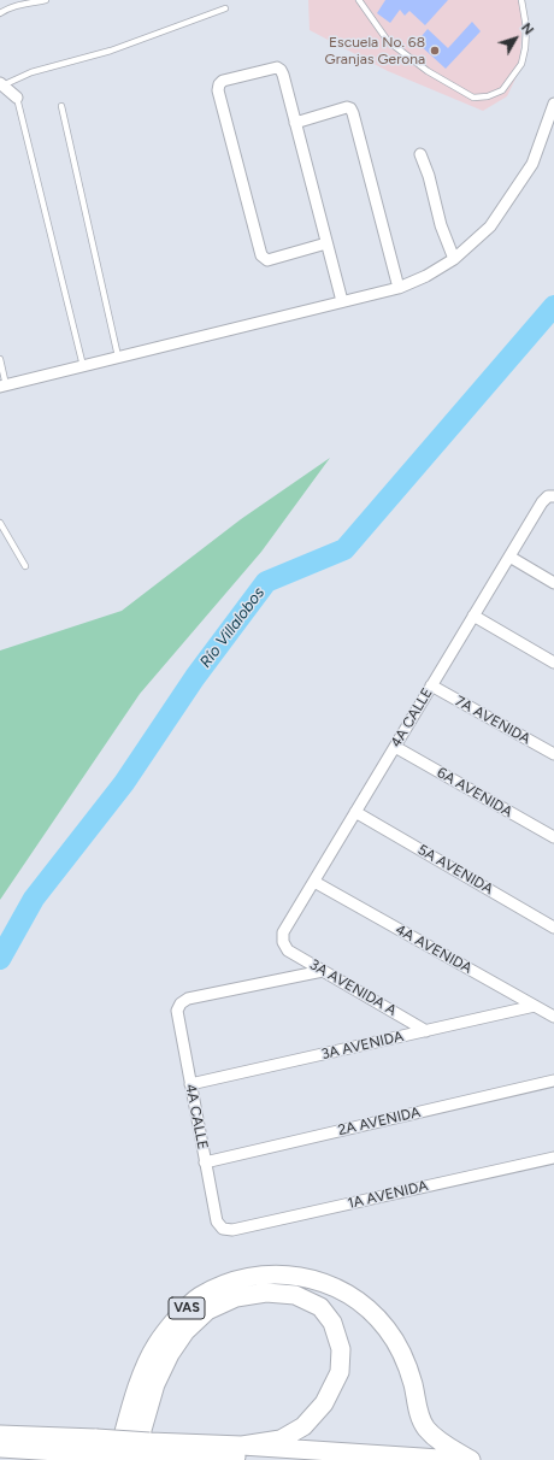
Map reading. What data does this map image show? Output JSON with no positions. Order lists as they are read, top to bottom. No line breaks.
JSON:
{"streets":{"highway":["VAS"],"street":["4A CALLE","7A AVENIDA","6A AVENIDA","5A AVENIDA","4A AVENIDA","3A AVENIDA A","3A AVENIDA","2A AVENIDA","1A AVENIDA"]},"crossings":[["4A CALLE","7A AVENIDA"],["4A CALLE","6A AVENIDA"],["4A CALLE","5A AVENIDA"],["4A CALLE","4A AVENIDA"],["4A CALLE","3A AVENIDA A"],["4A CALLE","3A AVENIDA"],["4A CALLE","2A AVENIDA"],["4A CALLE","1A AVENIDA"],["4A AVENIDA","3A AVENIDA"],["3A AVENIDA A","3A AVENIDA"]],"water":["Río Villalobos"],"places":["Escuela No. 68 Granjas Gerona"],"north":"top right"}
